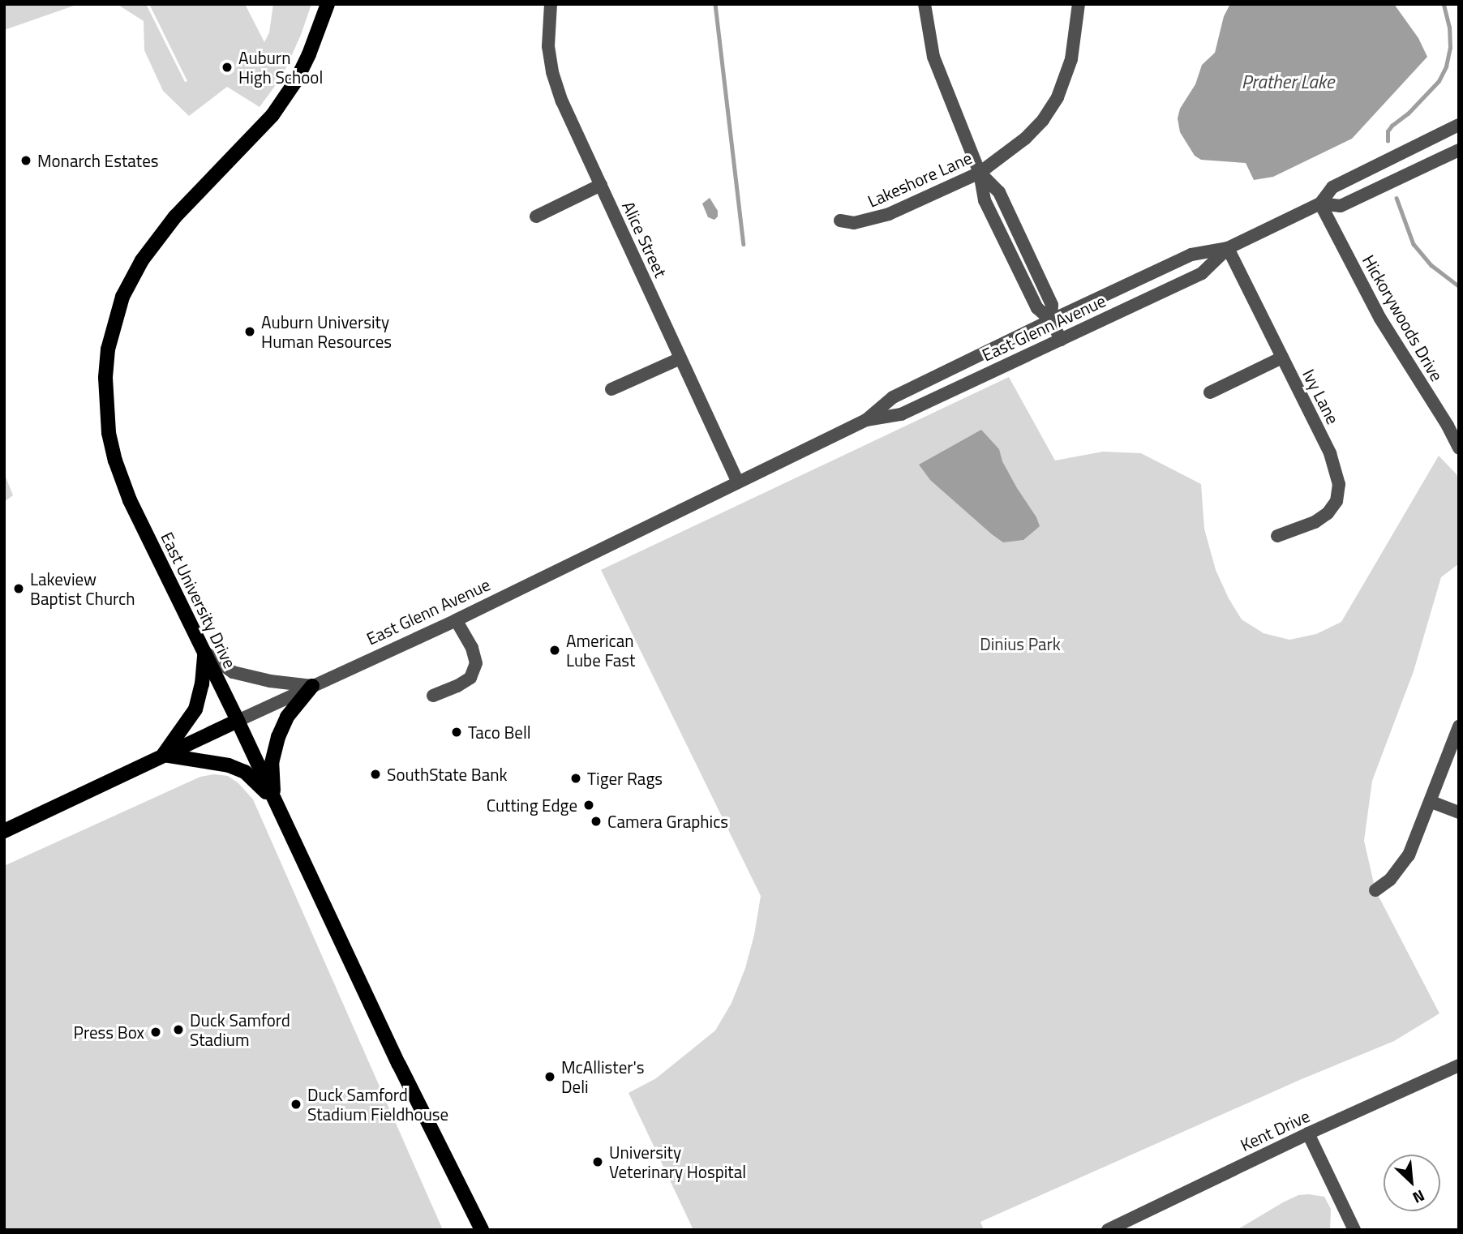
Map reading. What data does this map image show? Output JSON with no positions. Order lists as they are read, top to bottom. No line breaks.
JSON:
{"streets":{"main road":["East Glenn Avenue","East University Drive"],"street":["Lakeshore Lane","Alice Street","Hickorywoods Drive","Ivy Lane","Kent Drive"]},"crossings":[["Alice Street","East Glenn Avenue"],["Hickorywoods Drive","East Glenn Avenue"],["East Glenn Avenue","Ivy Lane"],["East Glenn Avenue","East University Drive"]],"water":["Prather Lake"],"parks":["Dinius Park"],"places":["Auburn High School","Monarch Estates","Auburn University Human Resources","Lakeview Baptist Church","American Lube Fast","Taco Bell","SouthState Bank","Tiger Rags","Cutting Edge","Camera Graphics","Duck Samford Stadium","Press Box","McAllister's Deli","Duck Samford Stadium Fieldhouse","University Veterinary Hospital"],"north":"bottom right"}
